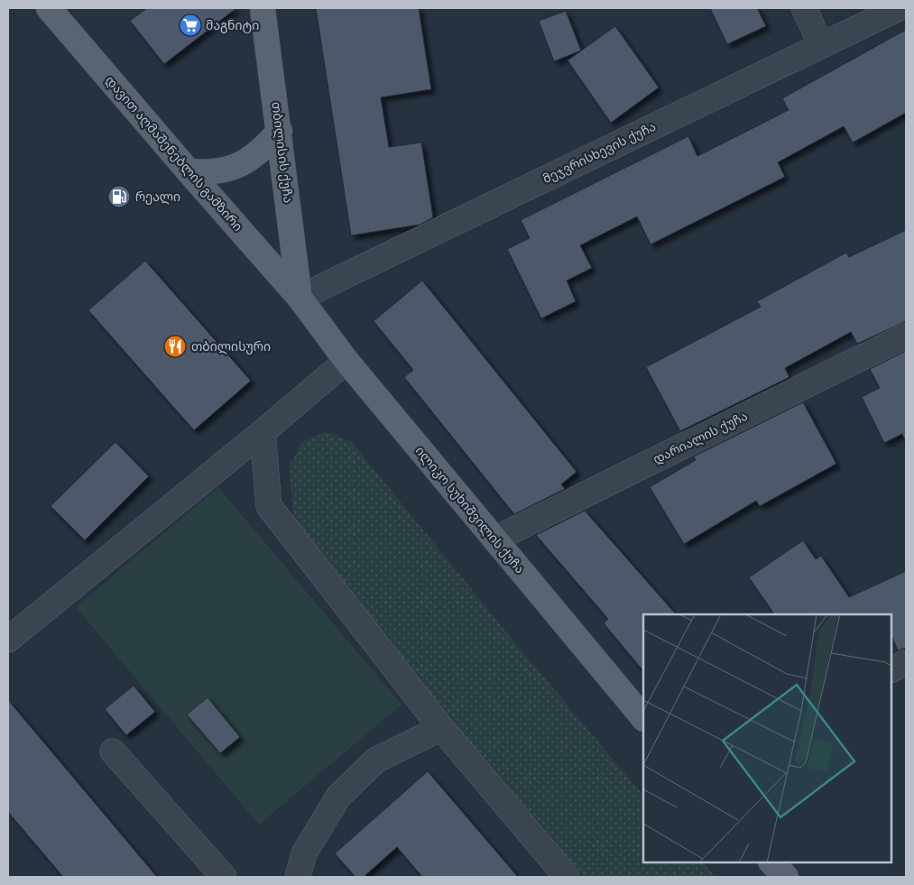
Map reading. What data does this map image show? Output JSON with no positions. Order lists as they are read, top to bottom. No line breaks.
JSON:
{"streets":{"main road":["თბილისის ქუჩა","დავით აღმაშენებლის გამზირი","ილიკო სუხიშვილის ქუჩა"],"street":["მეჯვრისხევის ქუჩა","დარიალის ქუჩა"]},"crossings":[["თბილისის ქუჩა","მეჯვრისხევის ქუჩა"],["თბილისის ქუჩა","დავით აღმაშენებლის გამზირი"],["თბილისის ქუჩა","ილიკო სუხიშვილის ქუჩა"],["მეჯვრისხევის ქუჩა","დავით აღმაშენებლის გამზირი"],["მეჯვრისხევის ქუჩა","ილიკო სუხიშვილის ქუჩა"],["დავით აღმაშენებლის გამზირი","ილიკო სუხიშვილის ქუჩა"],["დარიალის ქუჩა","ილიკო სუხიშვილის ქუჩა"]],"places":{"supermarket":["მაგნიტი"],"fuel station":["რეალი"],"restaurant":["თბილისური"]}}
